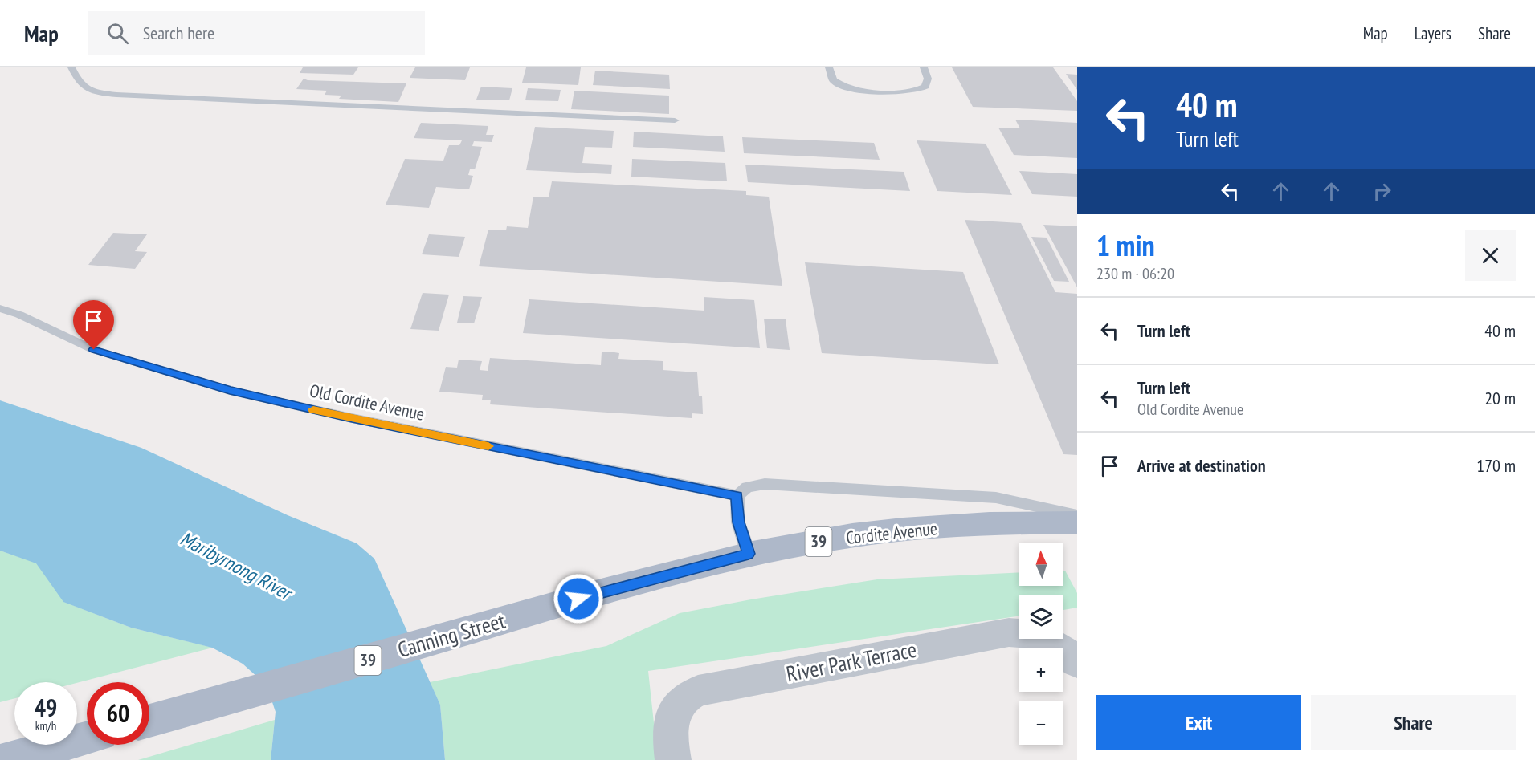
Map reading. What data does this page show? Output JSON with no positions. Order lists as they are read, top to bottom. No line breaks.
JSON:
{"streets":{"main road":["Cordite Avenue","39","Canning Street"],"street":["River Park Terrace"],"lane":["Old Cordite Avenue"]},"crossings":[["Cordite Avenue","Canning Street"]],"water":["Maribyrnong River"],"north":"top","page":{"header":"Map","search":"Search here","nav":["Map","Layers","Share"],"turn":["40 m","Turn left"],"heading":["1 min","230 m · 06:20"],"list":[{"name":"Turn left","value":"40 m"},{"name":"Turn left","note":"Old Cordite Avenue","value":"20 m"},{"name":"Arrive at destination","value":"170 m"}],"map_buttons":["+","−"],"speed":"49 km/h","limit":"60","buttons":["Exit","Share"]}}
